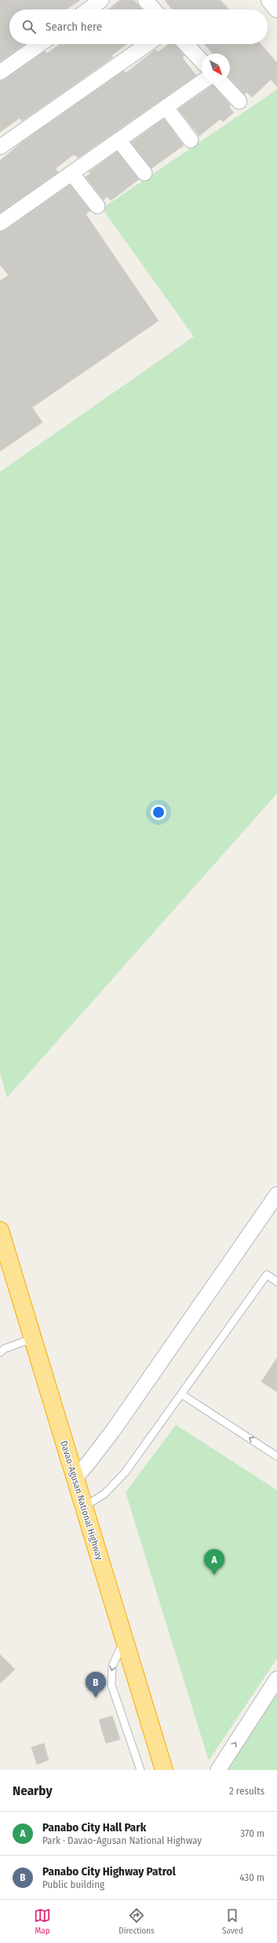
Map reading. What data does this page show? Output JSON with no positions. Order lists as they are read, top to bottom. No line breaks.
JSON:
{"streets":{"highway":["Davao-Agusan National Highway"]},"north":"bottom right","page":{"search":"Search here","pins":["A","B"],"heading":["Nearby","2 results"],"list":[{"mark":"A","name":"Panabo City Hall Park","note":"Park · Davao-Agusan National Highway","value":"370 m"},{"mark":"B","name":"Panabo City Highway Patrol","note":"Public building","value":"430 m"}],"nav":["Map","Directions","Saved"]}}
